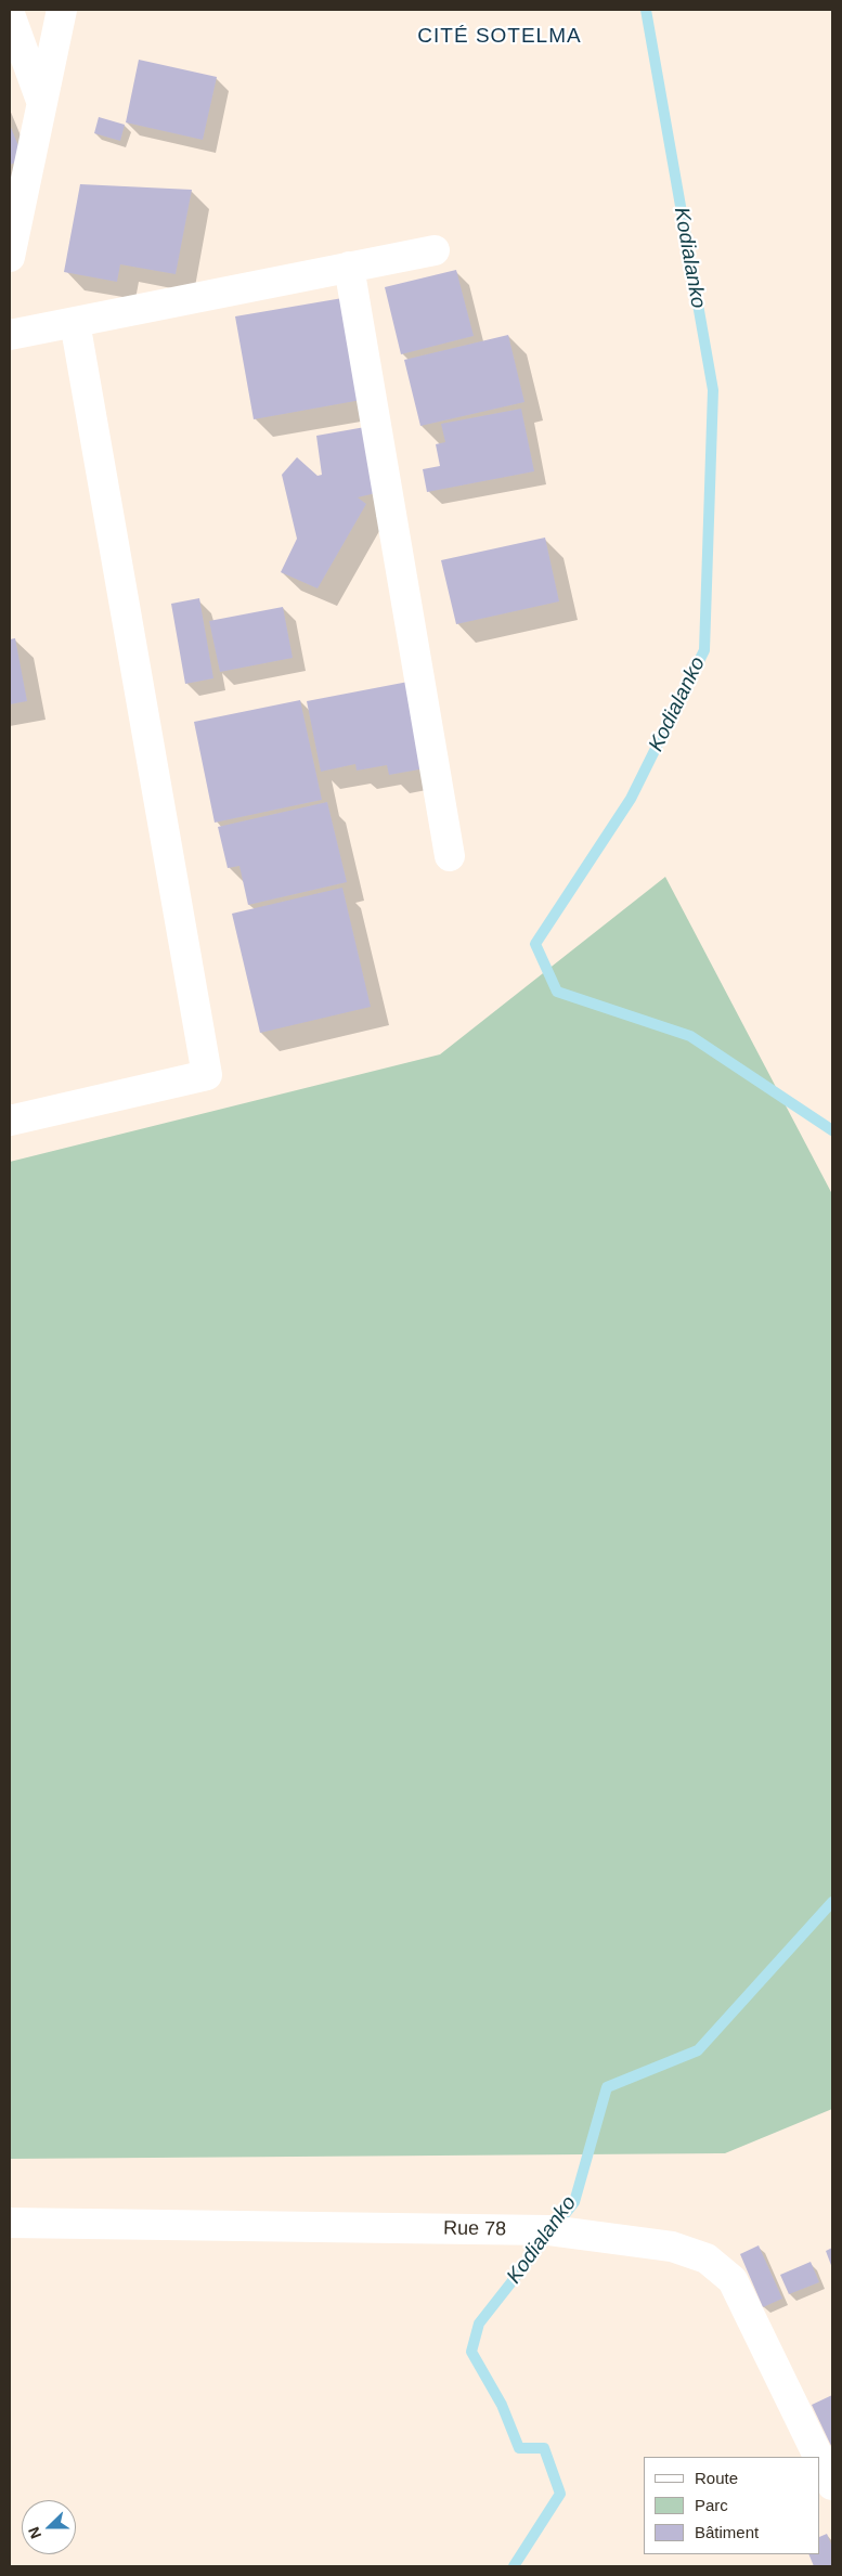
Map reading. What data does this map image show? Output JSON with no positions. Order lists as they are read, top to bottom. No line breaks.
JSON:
{"streets":{"street":["Rue 78"]},"districts":["CITÉ SOTELMA"],"water":["Kodialanko"],"legend":["Route","Parc","Bâtiment"],"north":"left"}
